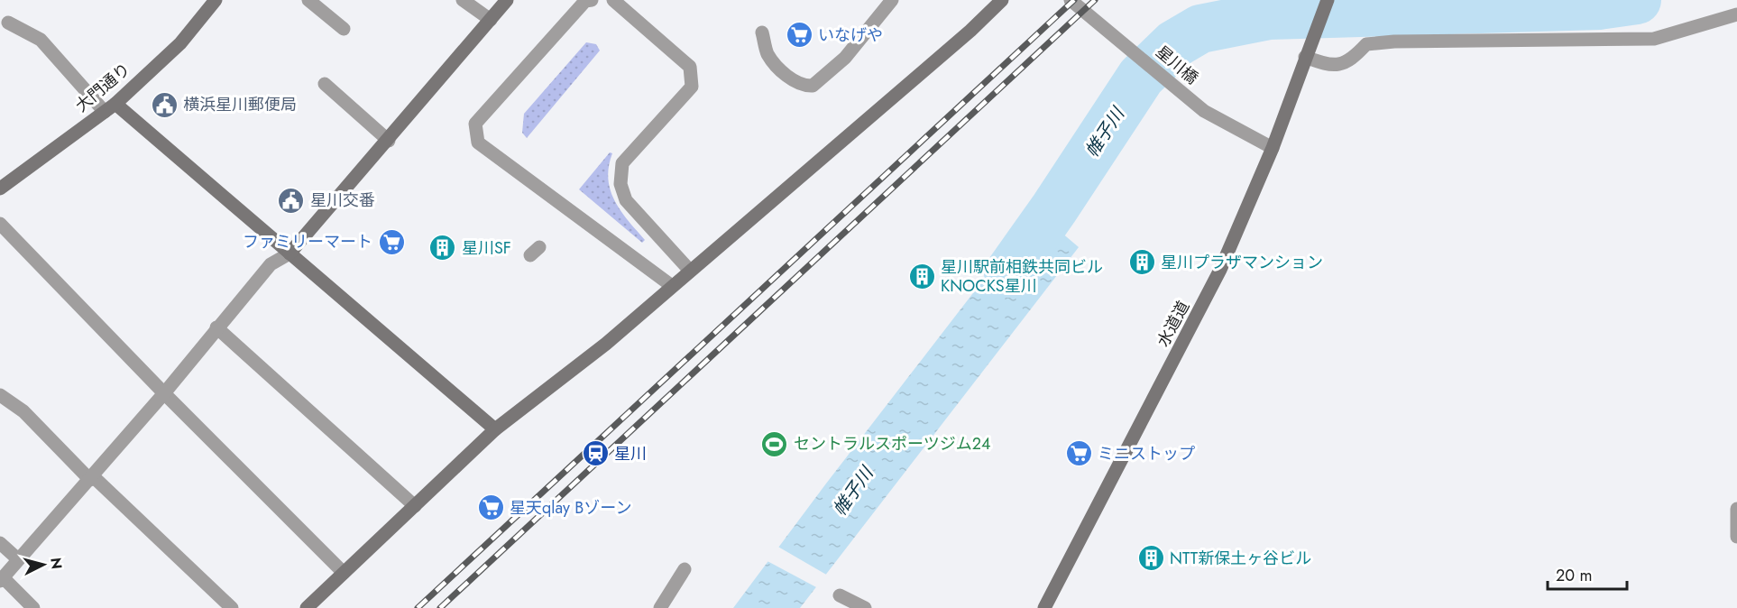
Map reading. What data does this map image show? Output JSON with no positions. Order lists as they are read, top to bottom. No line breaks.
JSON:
{"streets":{"street":["星川橋","大門通り","水道道"]},"crossings":[["星川橋","水道道"]],"water":["帷子川"],"places":{"supermarket":["いなげや","ファミリーマート","ミニストップ","星天qlay Bゾーン"],"public building":["横浜星川郵便局","星川交番"],"building":["星川SF","星川プラザマンション","星川駅前相鉄共同ビル KNOCKS星川","NTT新保土ヶ谷ビル"],"sports":["セントラルスポーツジム24"],"station":["星川"]},"scale_bar":"20 m","north":"right"}
